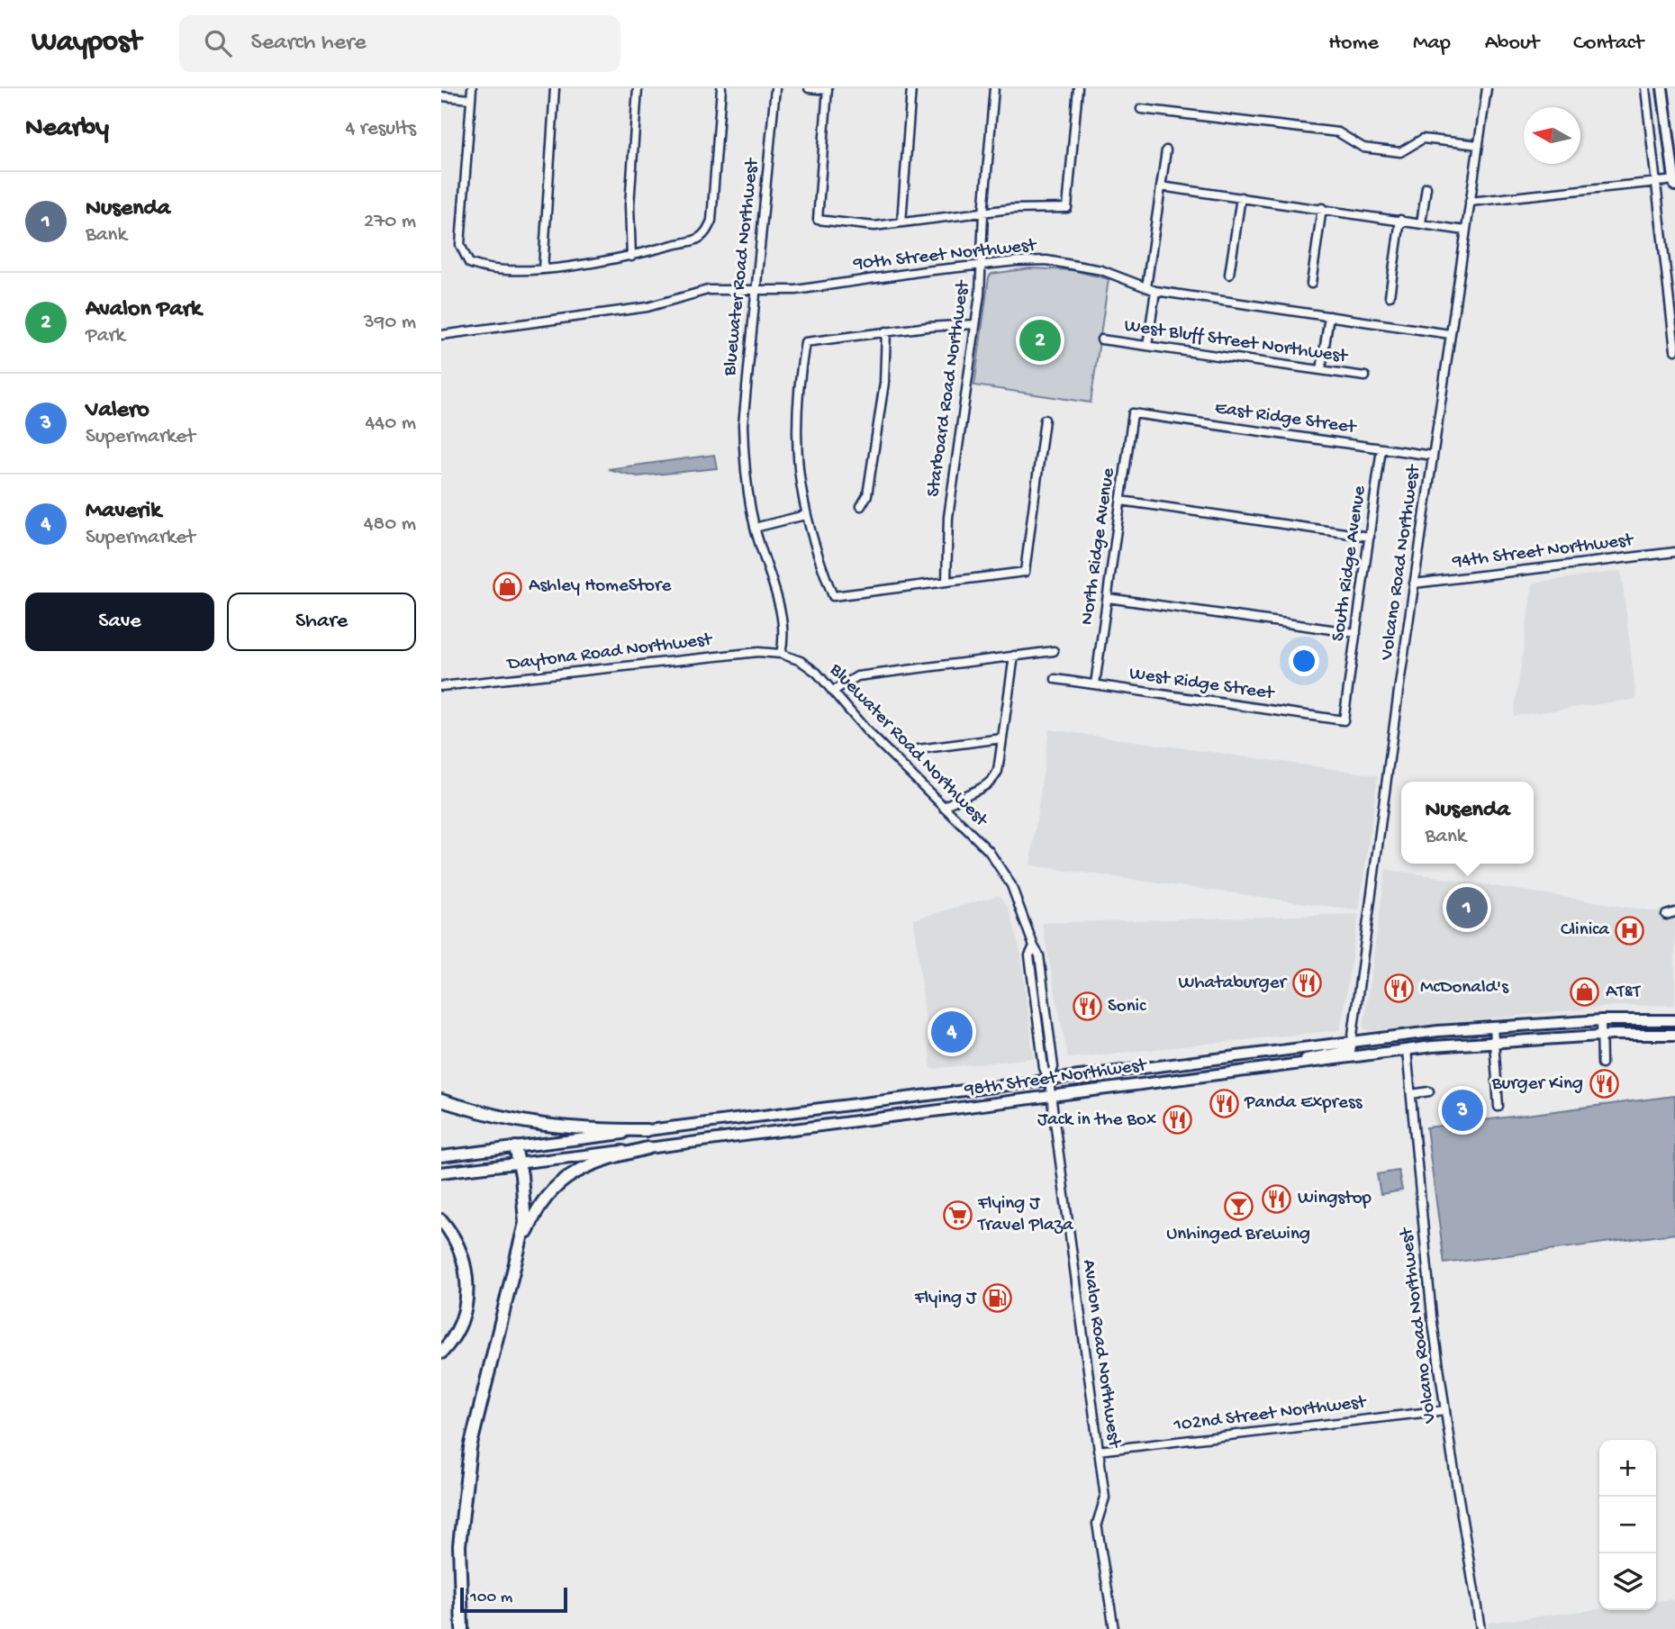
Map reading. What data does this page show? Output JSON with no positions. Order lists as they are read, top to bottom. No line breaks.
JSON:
{"streets":{"main road":["98th Street Northwest"],"street":["90th Street Northwest","Bluewater Road Northwest","West Bluff Street Northwest","Starboard Road Northwest","East Ridge Street","North Ridge Avenue","94th Street Northwest","Volcano Road Northwest","South Ridge Avenue","Daytona Road Northwest","West Ridge Street","Avalon Road Northwest","102nd Street Northwest"]},"crossings":[["90th Street Northwest","Bluewater Road Northwest"],["90th Street Northwest","Starboard Road Northwest"],["90th Street Northwest","Volcano Road Northwest"],["Bluewater Road Northwest","Daytona Road Northwest"],["Bluewater Road Northwest","98th Street Northwest"],["Bluewater Road Northwest","Avalon Road Northwest"],["East Ridge Street","North Ridge Avenue"],["East Ridge Street","Volcano Road Northwest"],["East Ridge Street","South Ridge Avenue"],["North Ridge Avenue","West Ridge Street"],["94th Street Northwest","Volcano Road Northwest"],["Volcano Road Northwest","98th Street Northwest"],["Volcano Road Northwest","102nd Street Northwest"],["South Ridge Avenue","West Ridge Street"],["98th Street Northwest","Avalon Road Northwest"],["Avalon Road Northwest","102nd Street Northwest"]],"places":{"shop":["Ashley HomeStore","AT&T"],"hospital":["Clinica"],"restaurant":["Whataburger","McDonald's","Sonic","Burger King","Panda Express","Jack in the Box","Wingstop"],"bar":["Unhinged Brewing"],"supermarket":["Flying J Travel Plaza"],"fuel station":["Flying J"]},"scale_bar":"100 m","north":"left","page":{"header":"Waypost","search":"Search here","nav":["Home","Map","About","Contact"],"heading":["Nearby","4 results"],"list":[{"mark":"1","name":"Nusenda","note":"Bank","value":"270 m"},{"mark":"2","name":"Avalon Park","note":"Park","value":"390 m"},{"mark":"3","name":"Valero","note":"Supermarket","value":"440 m"},{"mark":"4","name":"Maverik","note":"Supermarket","value":"480 m"}],"pins":["2","1","4","3"],"buttons":["Save","Share"],"popup":["Nusenda","Bank"],"map_buttons":["+","−"],"scale":"100 m"}}
